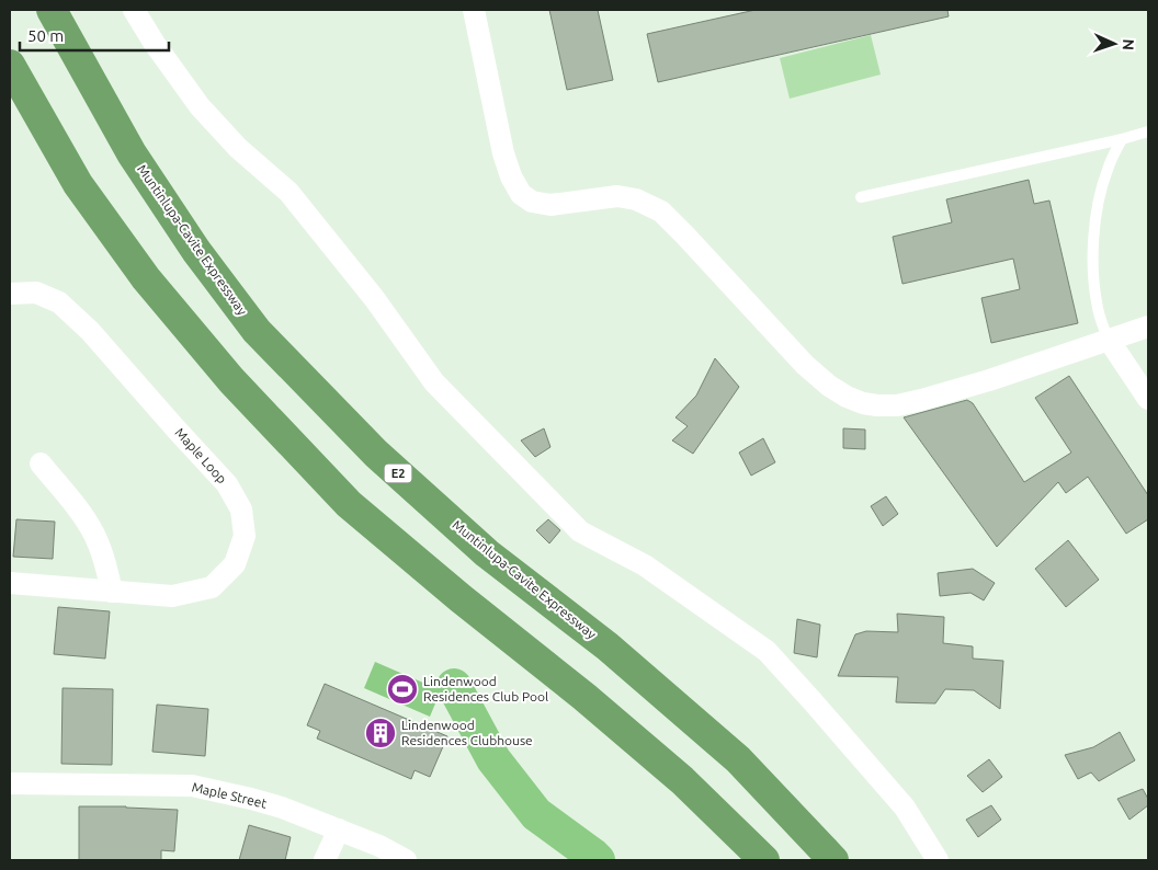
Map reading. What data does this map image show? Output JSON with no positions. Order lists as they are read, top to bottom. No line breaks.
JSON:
{"streets":{"highway":["Muntinlupa-Cavite Expressway","E2"],"street":["Maple Loop","Maple Street"]},"places":{"sports":["Lindenwood Residences Club Pool"],"building":["Lindenwood Residences Clubhouse"]},"scale_bar":"50 m","north":"right"}
